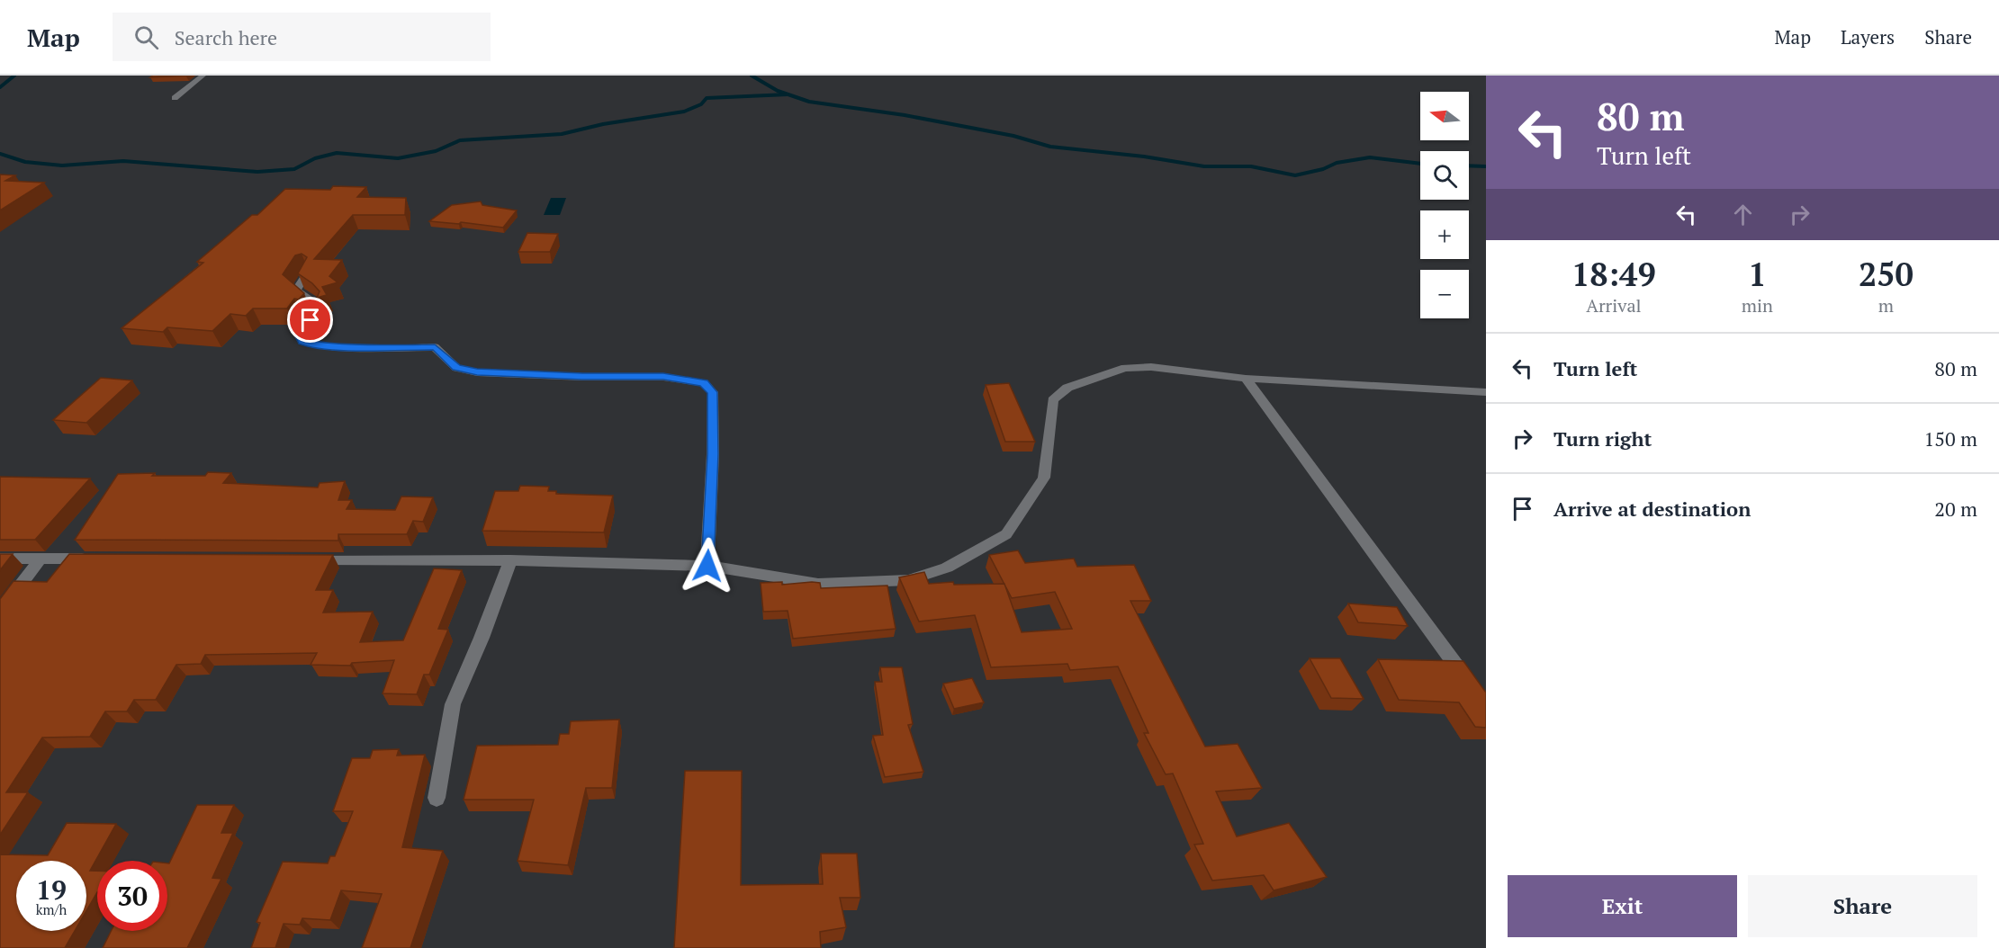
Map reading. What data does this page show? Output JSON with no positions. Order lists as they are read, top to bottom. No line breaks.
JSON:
{"north":"left","page":{"header":"Map","search":"Search here","nav":["Map","Layers","Share"],"turn":["80 m","Turn left"],"map_buttons":["+","−"],"eta":["18:49","Arrival","1","min","250","m"],"list":[{"name":"Turn left","value":"80 m"},{"name":"Turn right","value":"150 m"},{"name":"Arrive at destination","value":"20 m"}],"speed":"19 km/h","limit":"30","buttons":["Exit","Share"]}}
